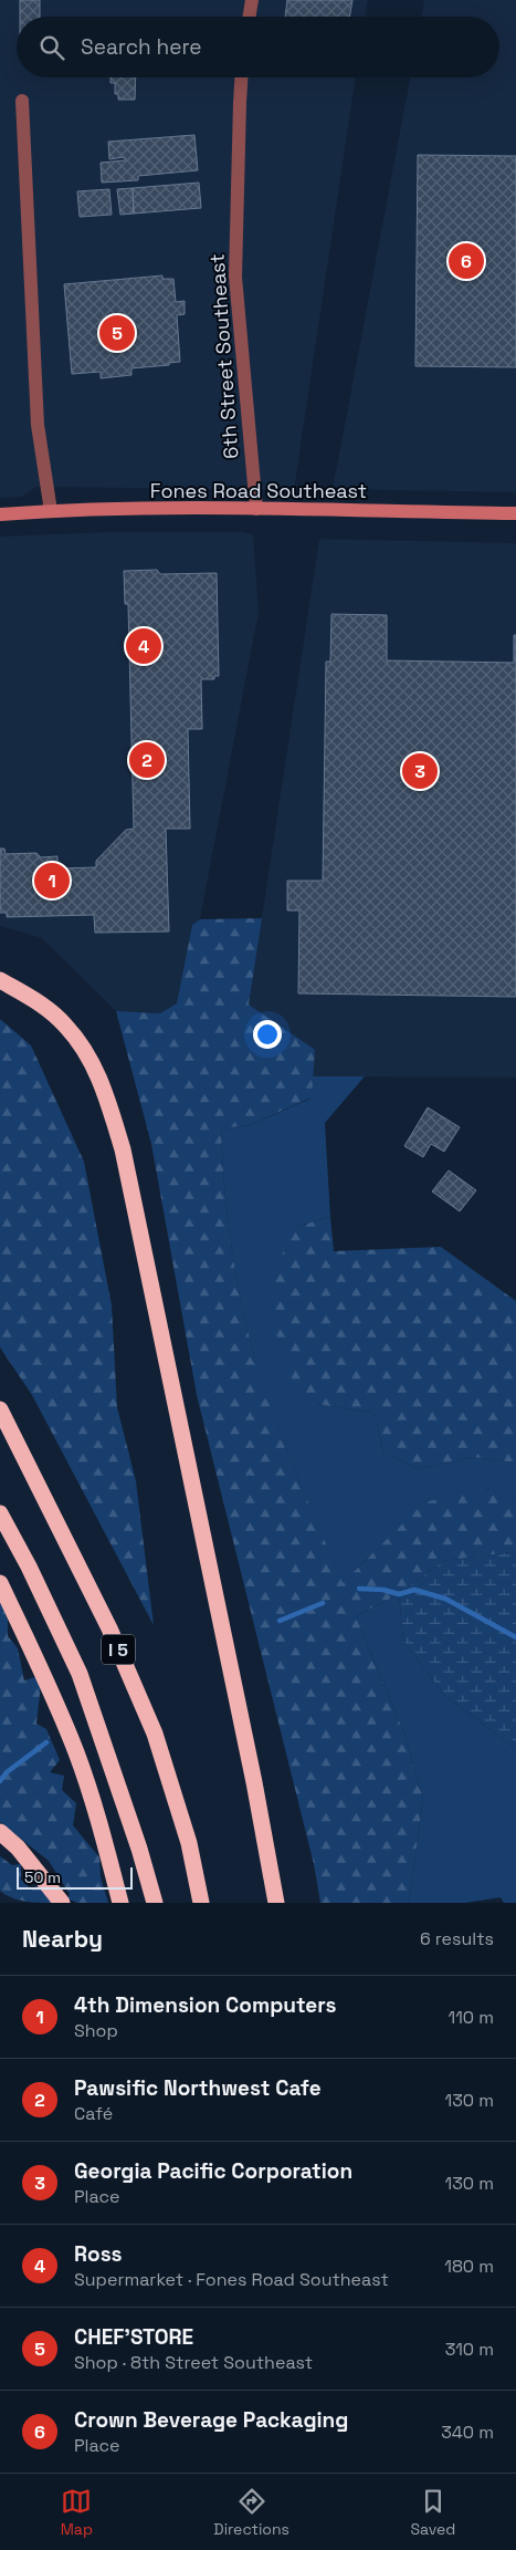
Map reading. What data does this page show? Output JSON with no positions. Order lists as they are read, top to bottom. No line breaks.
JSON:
{"streets":{"highway":["I 5"],"street":["6th Street Southeast","Fones Road Southeast"]},"crossings":[["6th Street Southeast","Fones Road Southeast"]],"scale_bar":"50 m","page":{"search":"Search here","pins":["6","5","4","2","3","1"],"scale":"50 m","heading":["Nearby","6 results"],"list":[{"mark":"1","name":"4th Dimension Computers","note":"Shop","value":"110 m"},{"mark":"2","name":"Pawsific Northwest Cafe","note":"Café","value":"130 m"},{"mark":"3","name":"Georgia Pacific Corporation","note":"Place","value":"130 m"},{"mark":"4","name":"Ross","note":"Supermarket · Fones Road Southeast","value":"180 m"},{"mark":"5","name":"CHEF'STORE","note":"Shop · 8th Street Southeast","value":"310 m"},{"mark":"6","name":"Crown Beverage Packaging","note":"Place","value":"340 m"}],"nav":["Map","Directions","Saved"]}}
